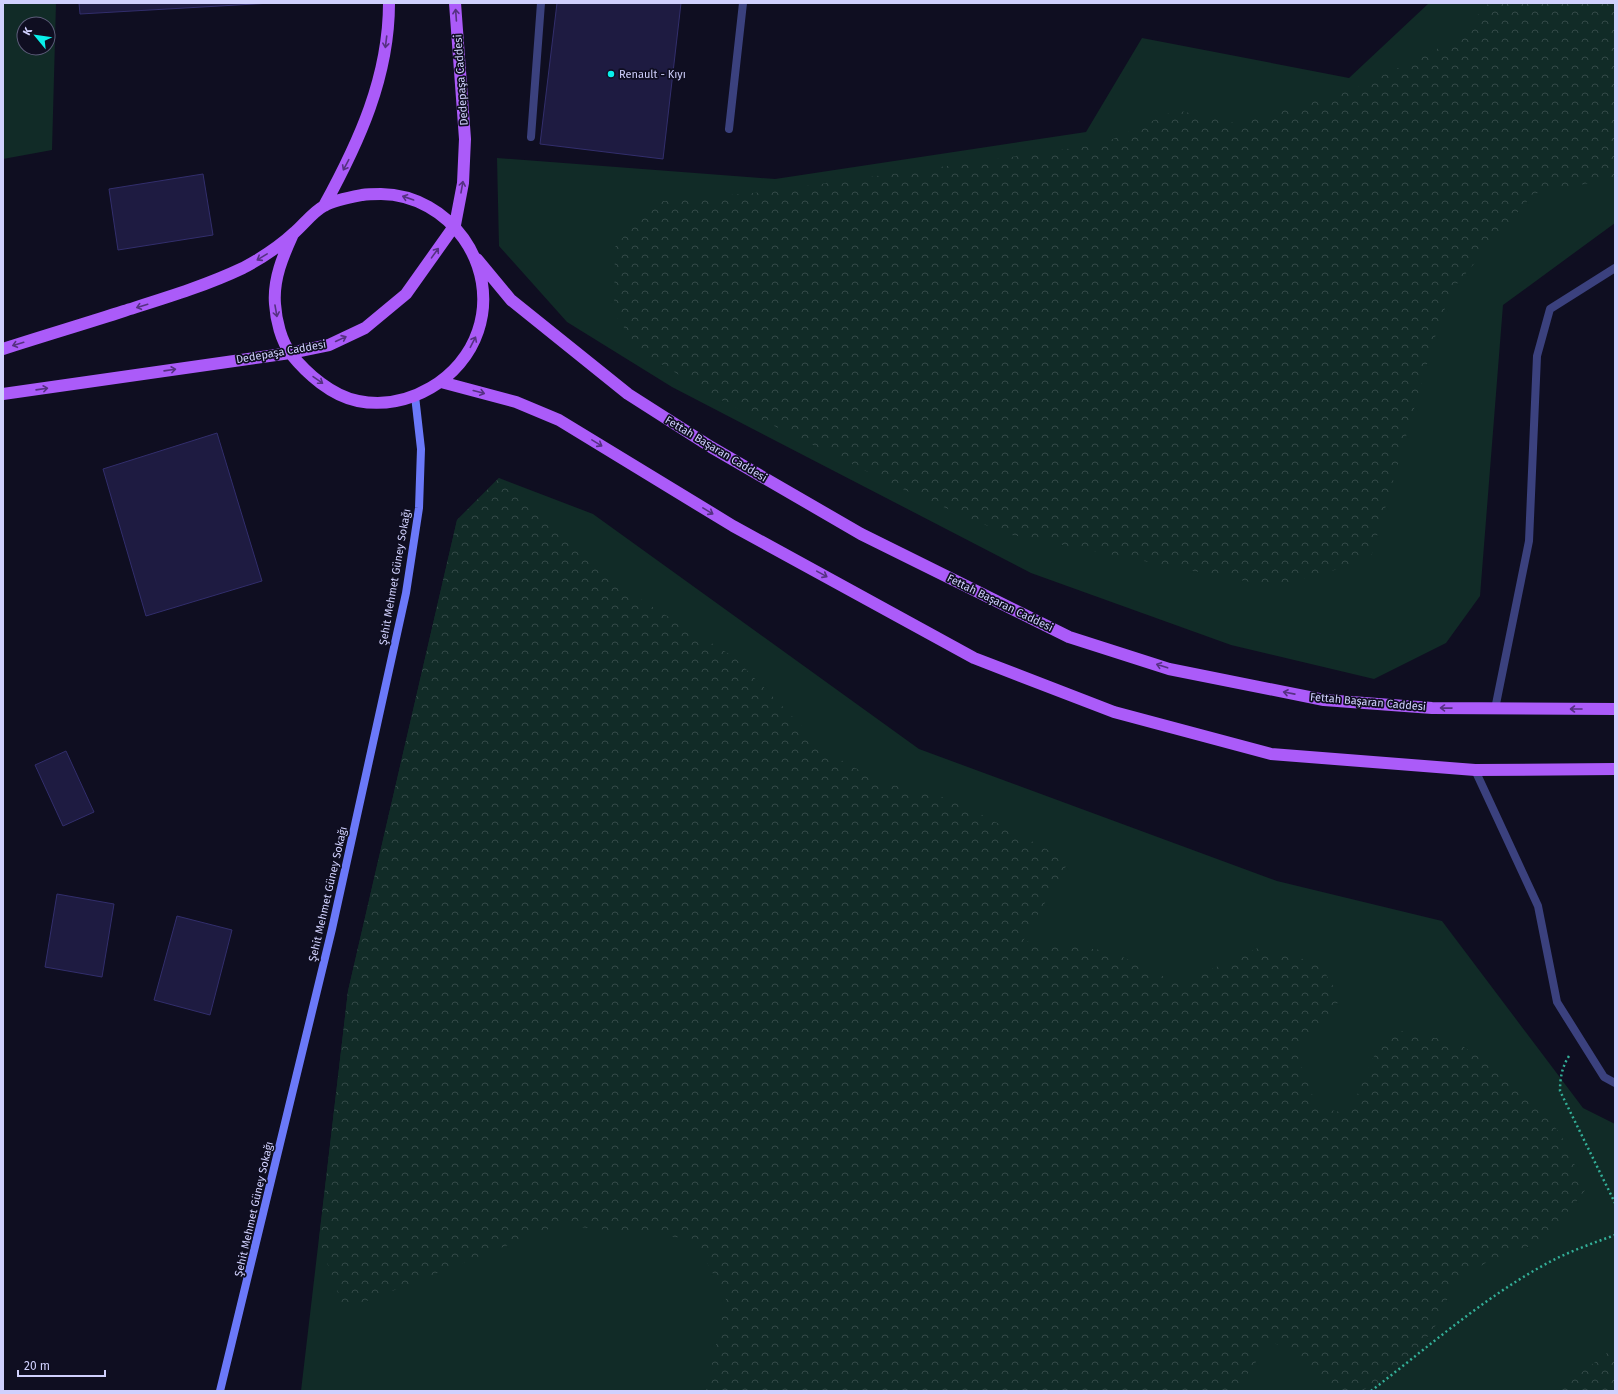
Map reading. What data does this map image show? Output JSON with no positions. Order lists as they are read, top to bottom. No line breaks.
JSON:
{"streets":{"main road":["Dedepaşa Caddesi","Fettah Başaran Caddesi"],"street":["Şehit Mehmet Güney Sokağı"]},"places":["Renault - Kıyı"],"scale_bar":"20 m","north":"top left"}
